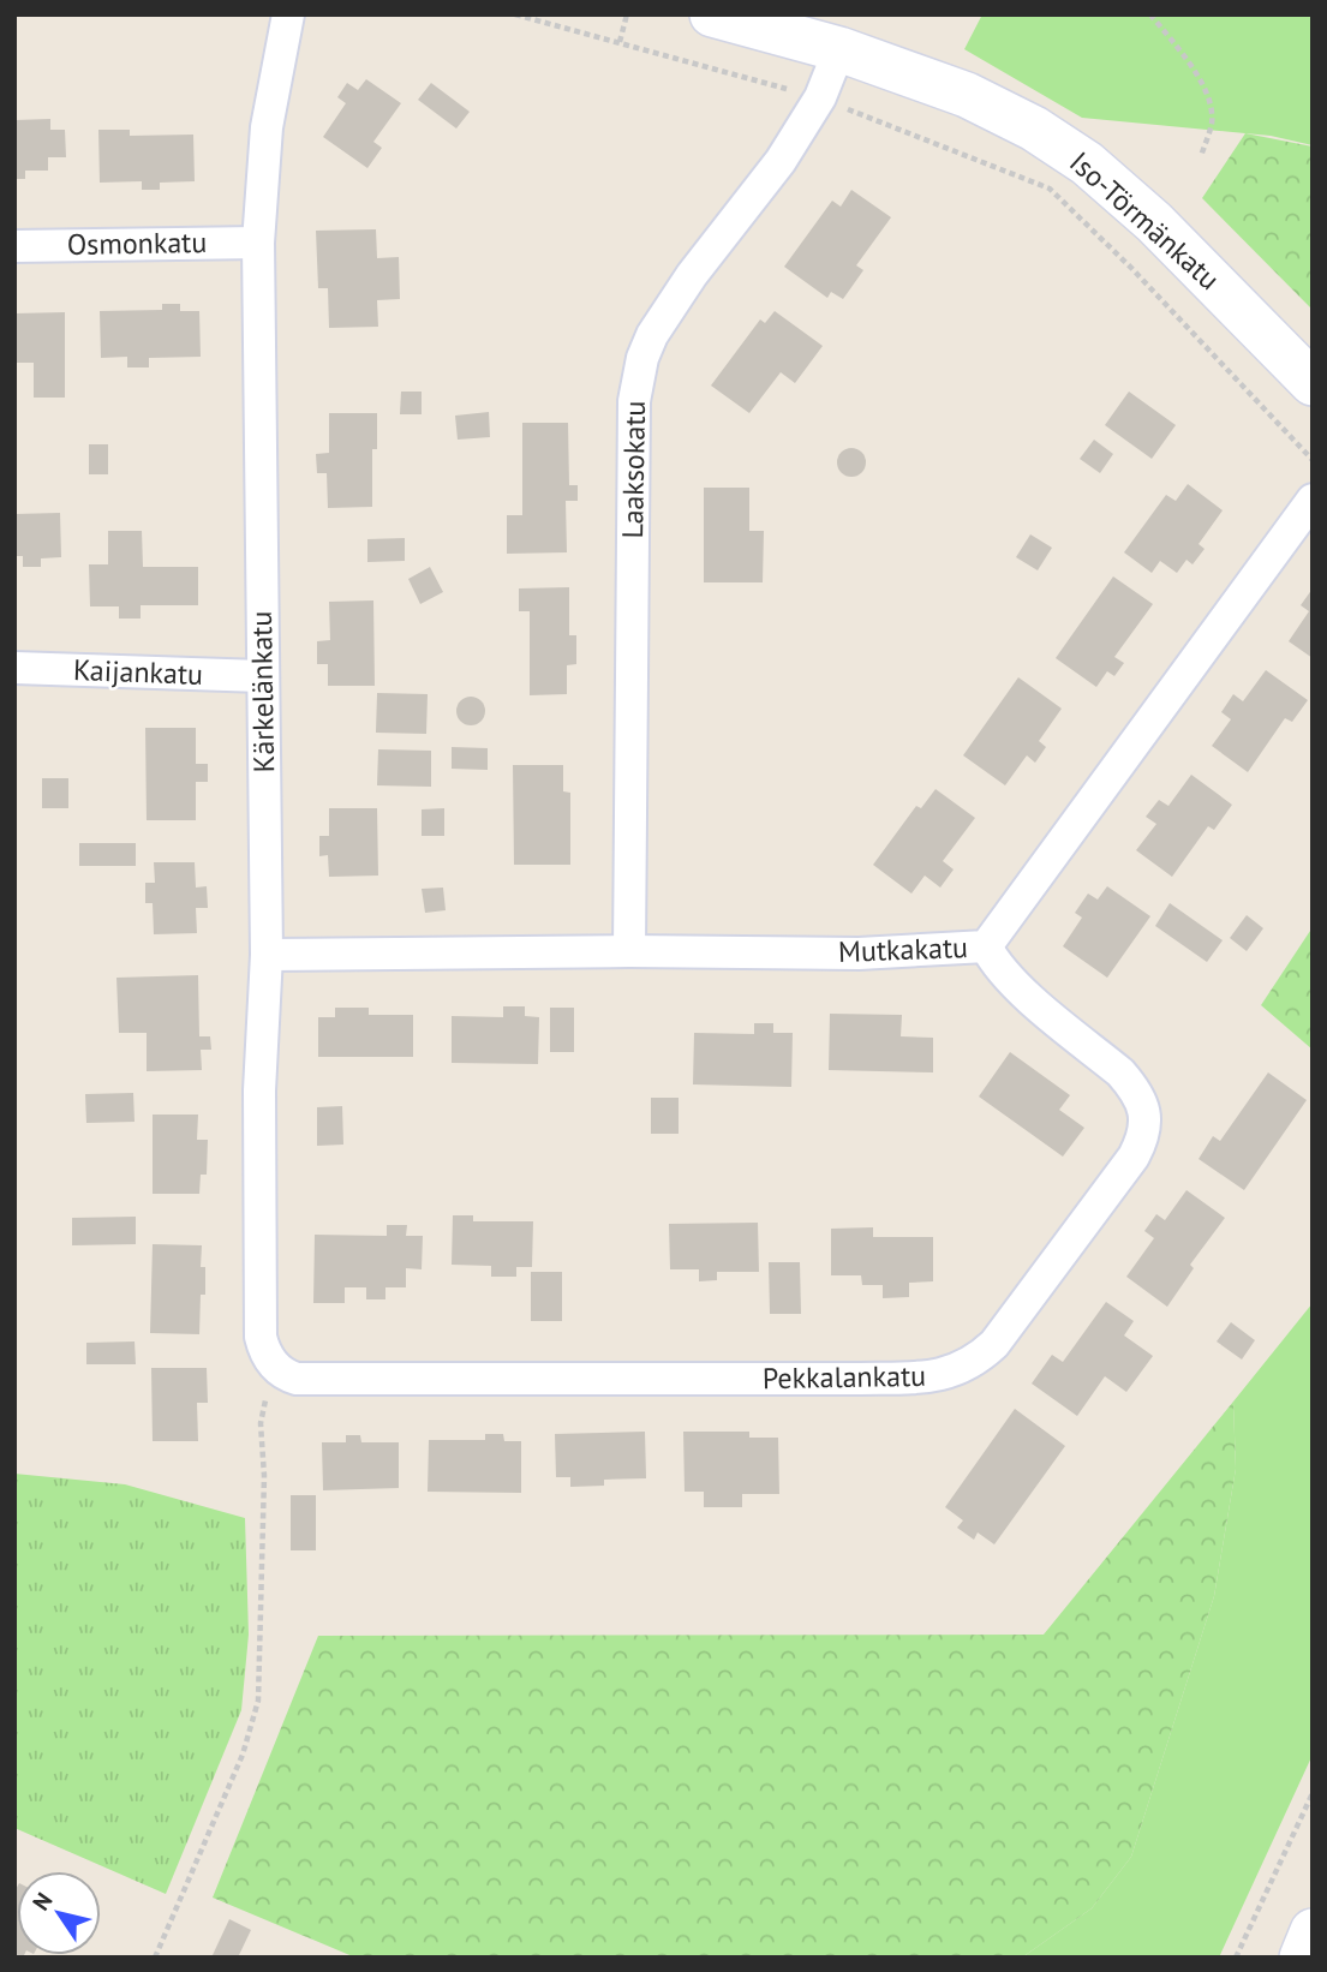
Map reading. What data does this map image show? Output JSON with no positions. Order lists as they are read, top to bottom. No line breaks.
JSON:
{"streets":{"street":["Iso-Törmänkatu","Osmonkatu","Laaksokatu","Kaijankatu","Kärkelänkatu","Mutkakatu","Pekkalankatu"]},"crossings":[["Iso-Törmänkatu","Laaksokatu"],["Osmonkatu","Kärkelänkatu"],["Laaksokatu","Mutkakatu"],["Kaijankatu","Kärkelänkatu"],["Kärkelänkatu","Mutkakatu"],["Kärkelänkatu","Pekkalankatu"],["Mutkakatu","Pekkalankatu"]],"north":"top left"}
